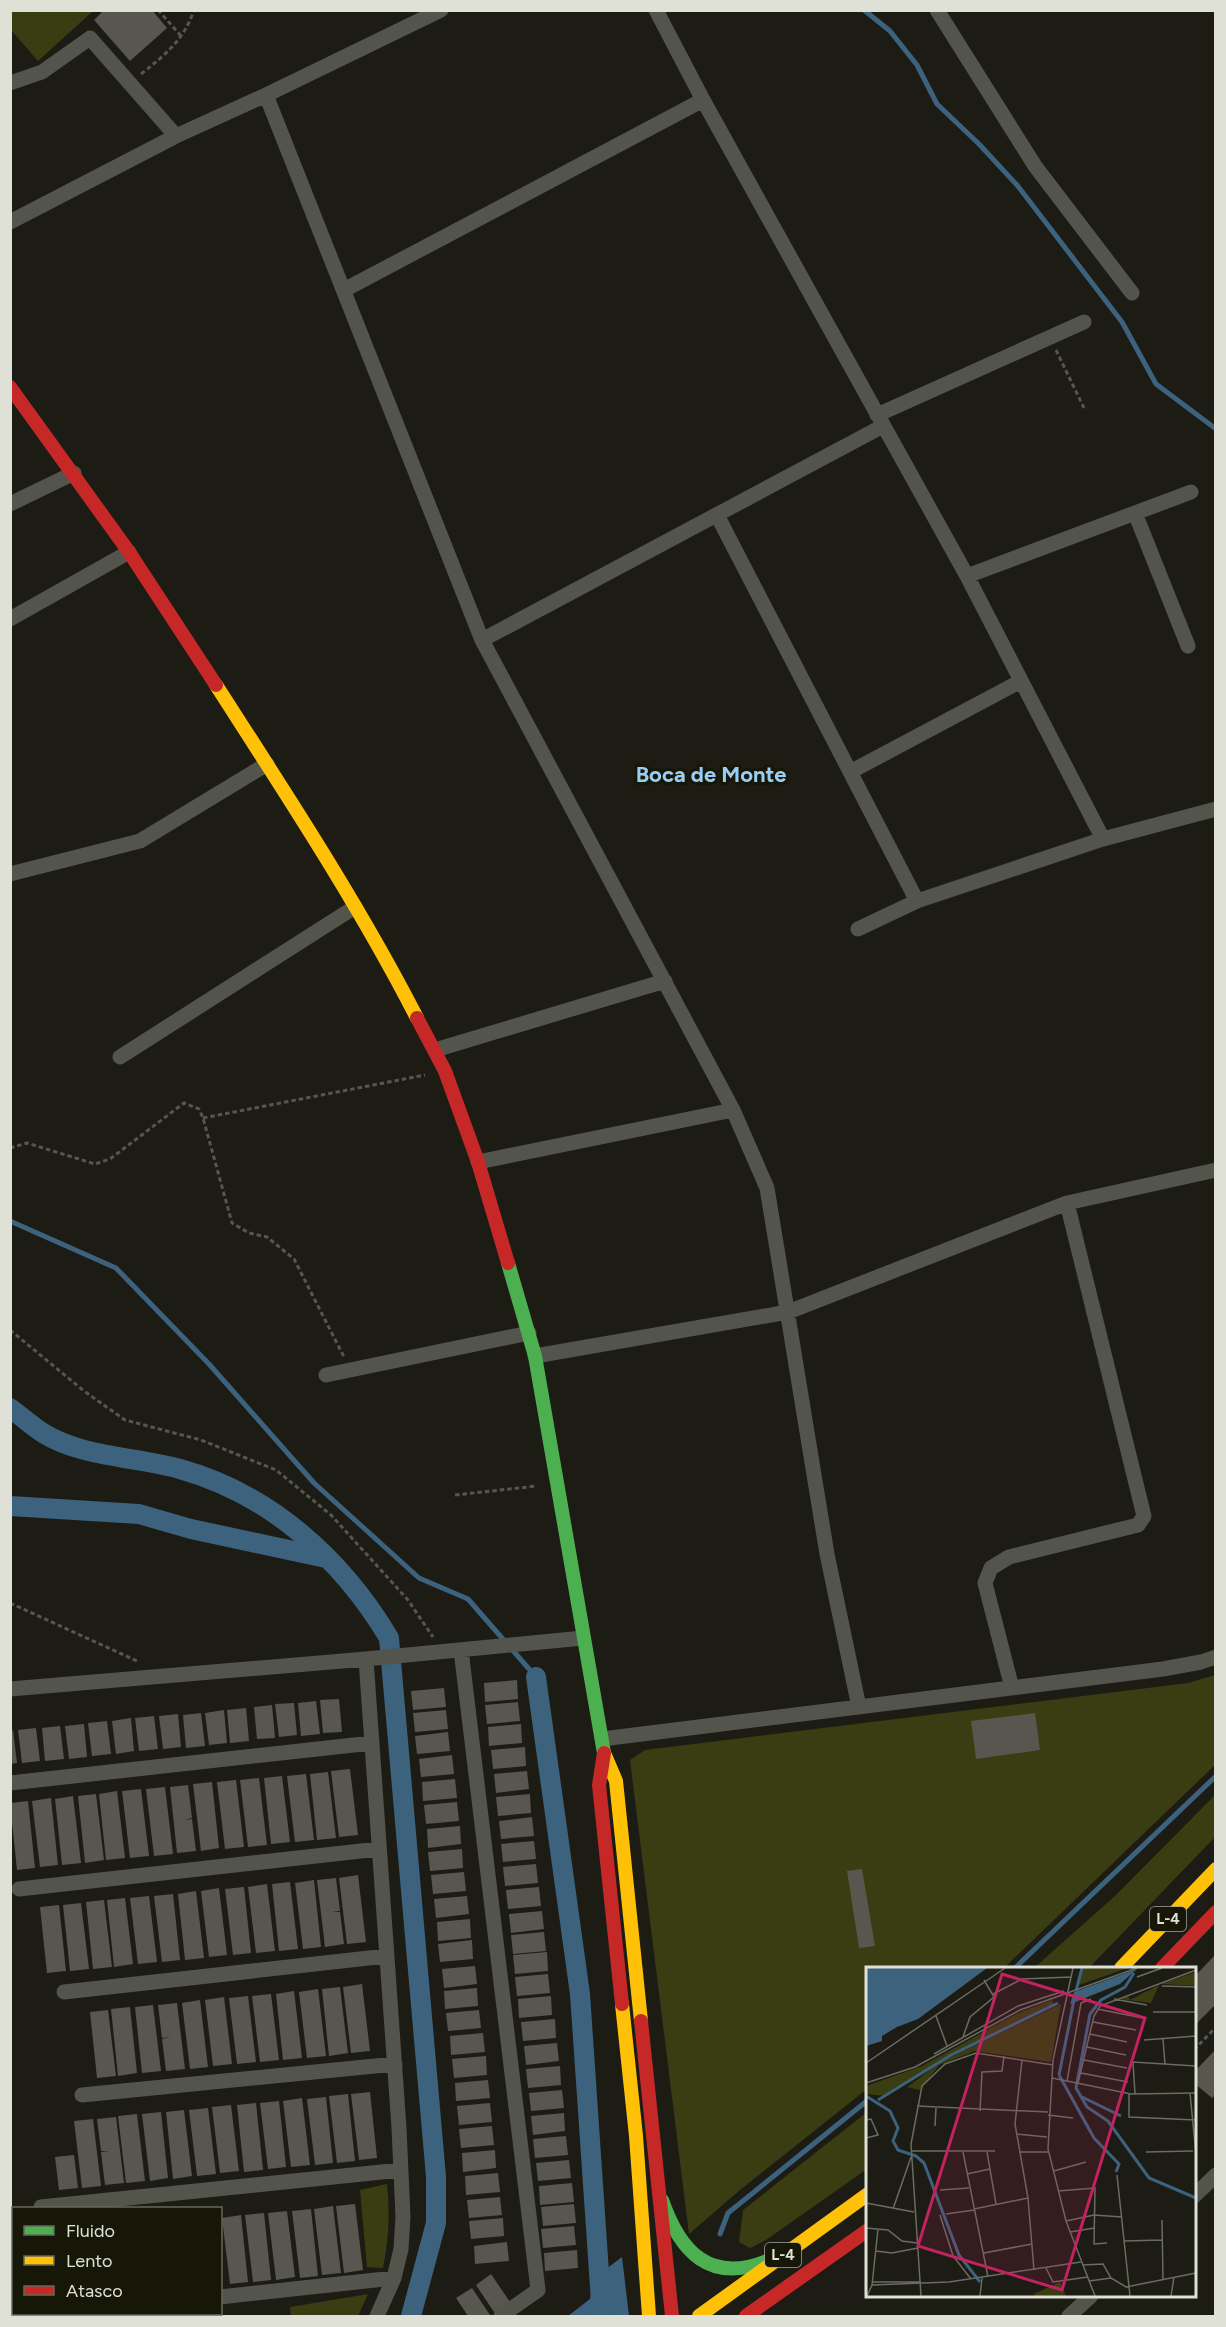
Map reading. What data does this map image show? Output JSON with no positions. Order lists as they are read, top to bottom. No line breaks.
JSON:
{"streets":{"main road":["L-4"]},"districts":["Boca de Monte"],"legend":["Fluido","Lento","Atasco"]}
